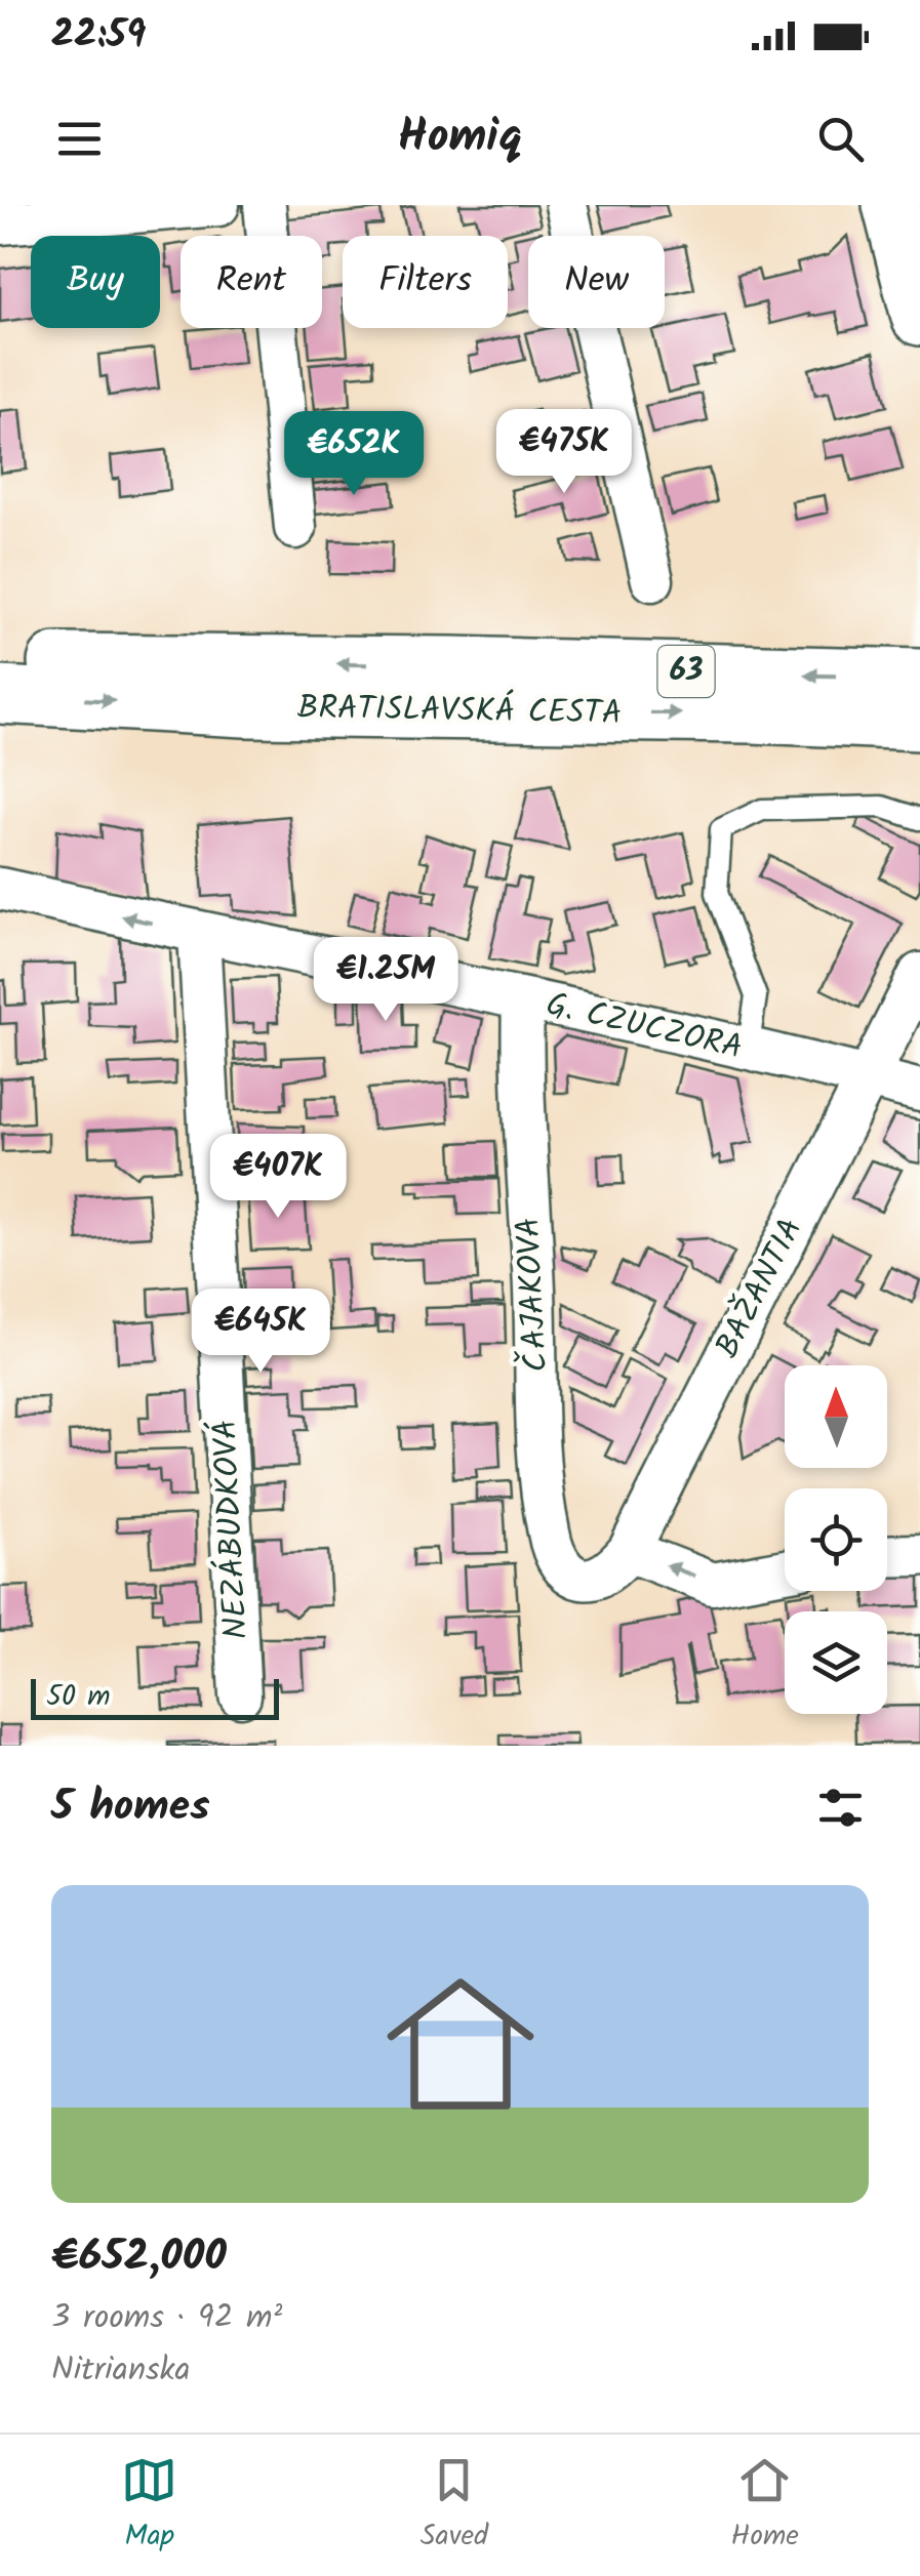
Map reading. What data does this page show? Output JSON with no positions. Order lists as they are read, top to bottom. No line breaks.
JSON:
{"streets":{"main road":["63","BRATISLAVSKÁ CESTA"],"street":["G. CZUCZORA","BAŽANTIA","ČAJAKOVA","NEZÁBUDKOVÁ"]},"crossings":[["G. CZUCZORA","BAŽANTIA"],["G. CZUCZORA","ČAJAKOVA"],["G. CZUCZORA","NEZÁBUDKOVÁ"],["BAŽANTIA","ČAJAKOVA"]],"scale_bar":"50 m","north":"top","page":{"status":"22:59","header":"Homiq","chip":["Buy","Rent","Filters","New"],"price":["€475K","€652K","€1.25M","€407K","€645K"],"scale":"50 m","heading":"5 homes","list":[{"name":"€652,000","note":"3 rooms · 92 m² · Nitrianska"}],"tabs":["Map","Saved","Home"]}}
